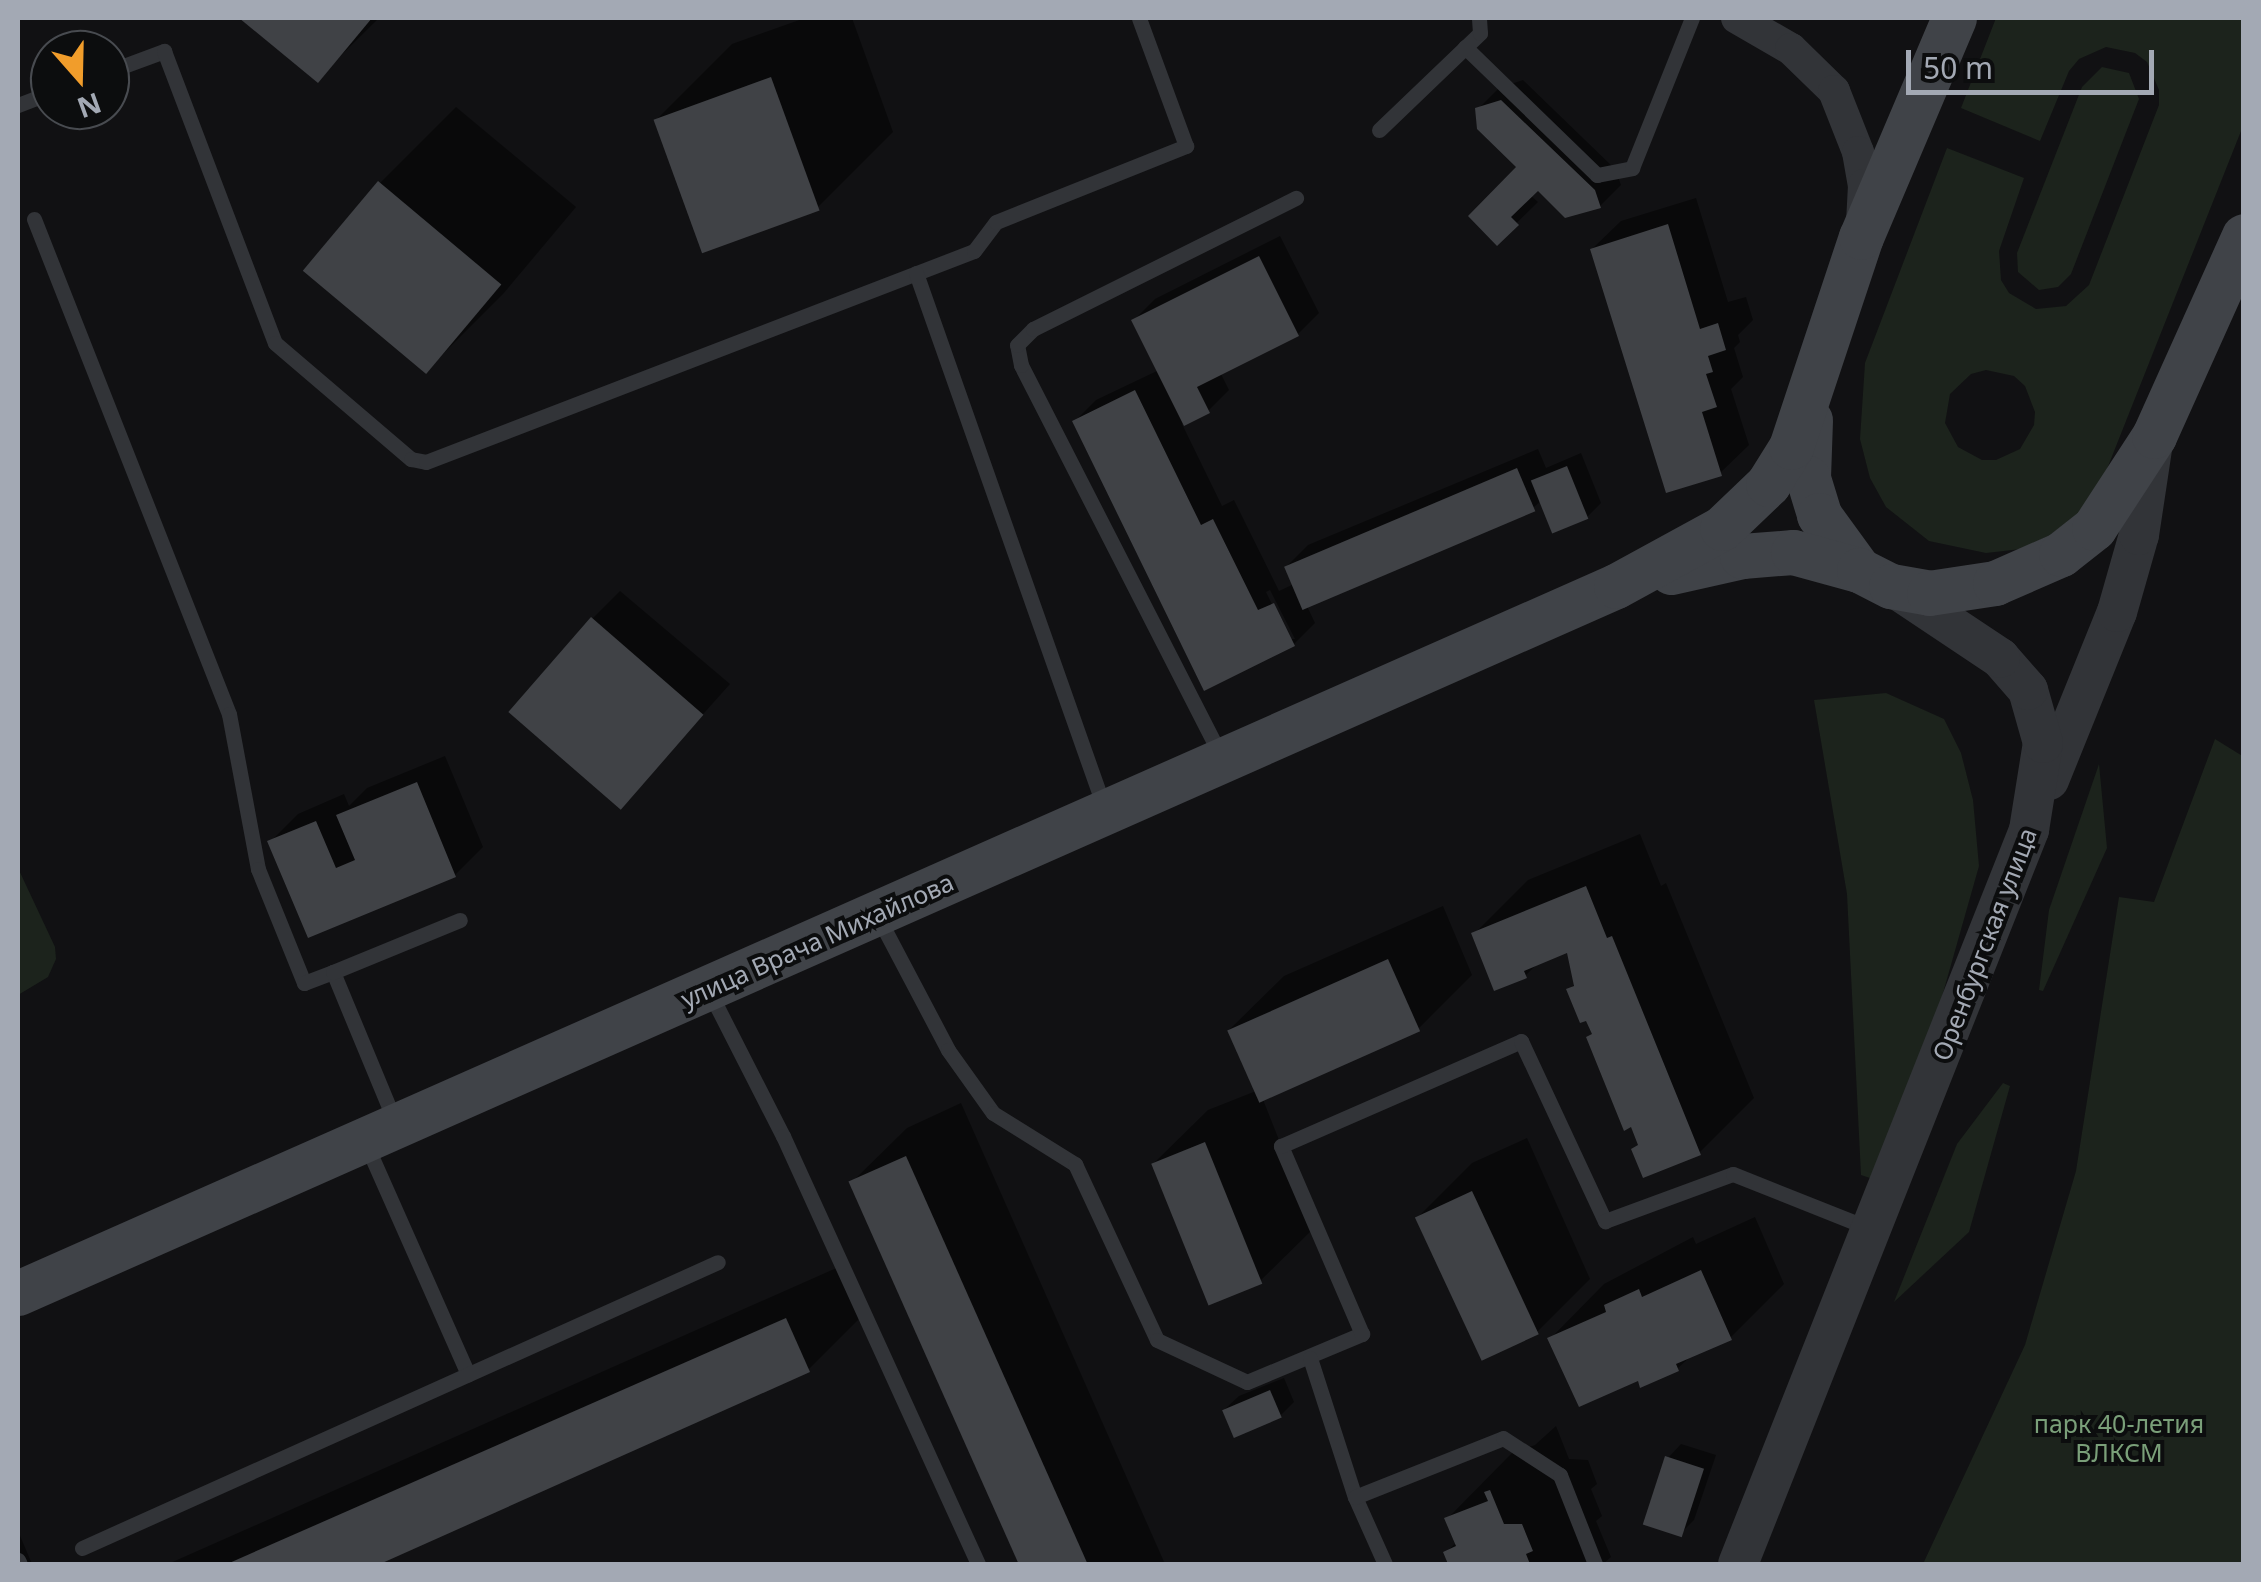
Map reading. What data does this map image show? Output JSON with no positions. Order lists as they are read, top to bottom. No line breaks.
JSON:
{"streets":{"main road":["улица Врача Михайлова","Оренбургская улица"]},"crossings":[["улица Врача Михайлова","Оренбургская улица"]],"parks":["парк 40-летия ВЛКСМ"],"scale_bar":"50 m","north":"bottom"}
